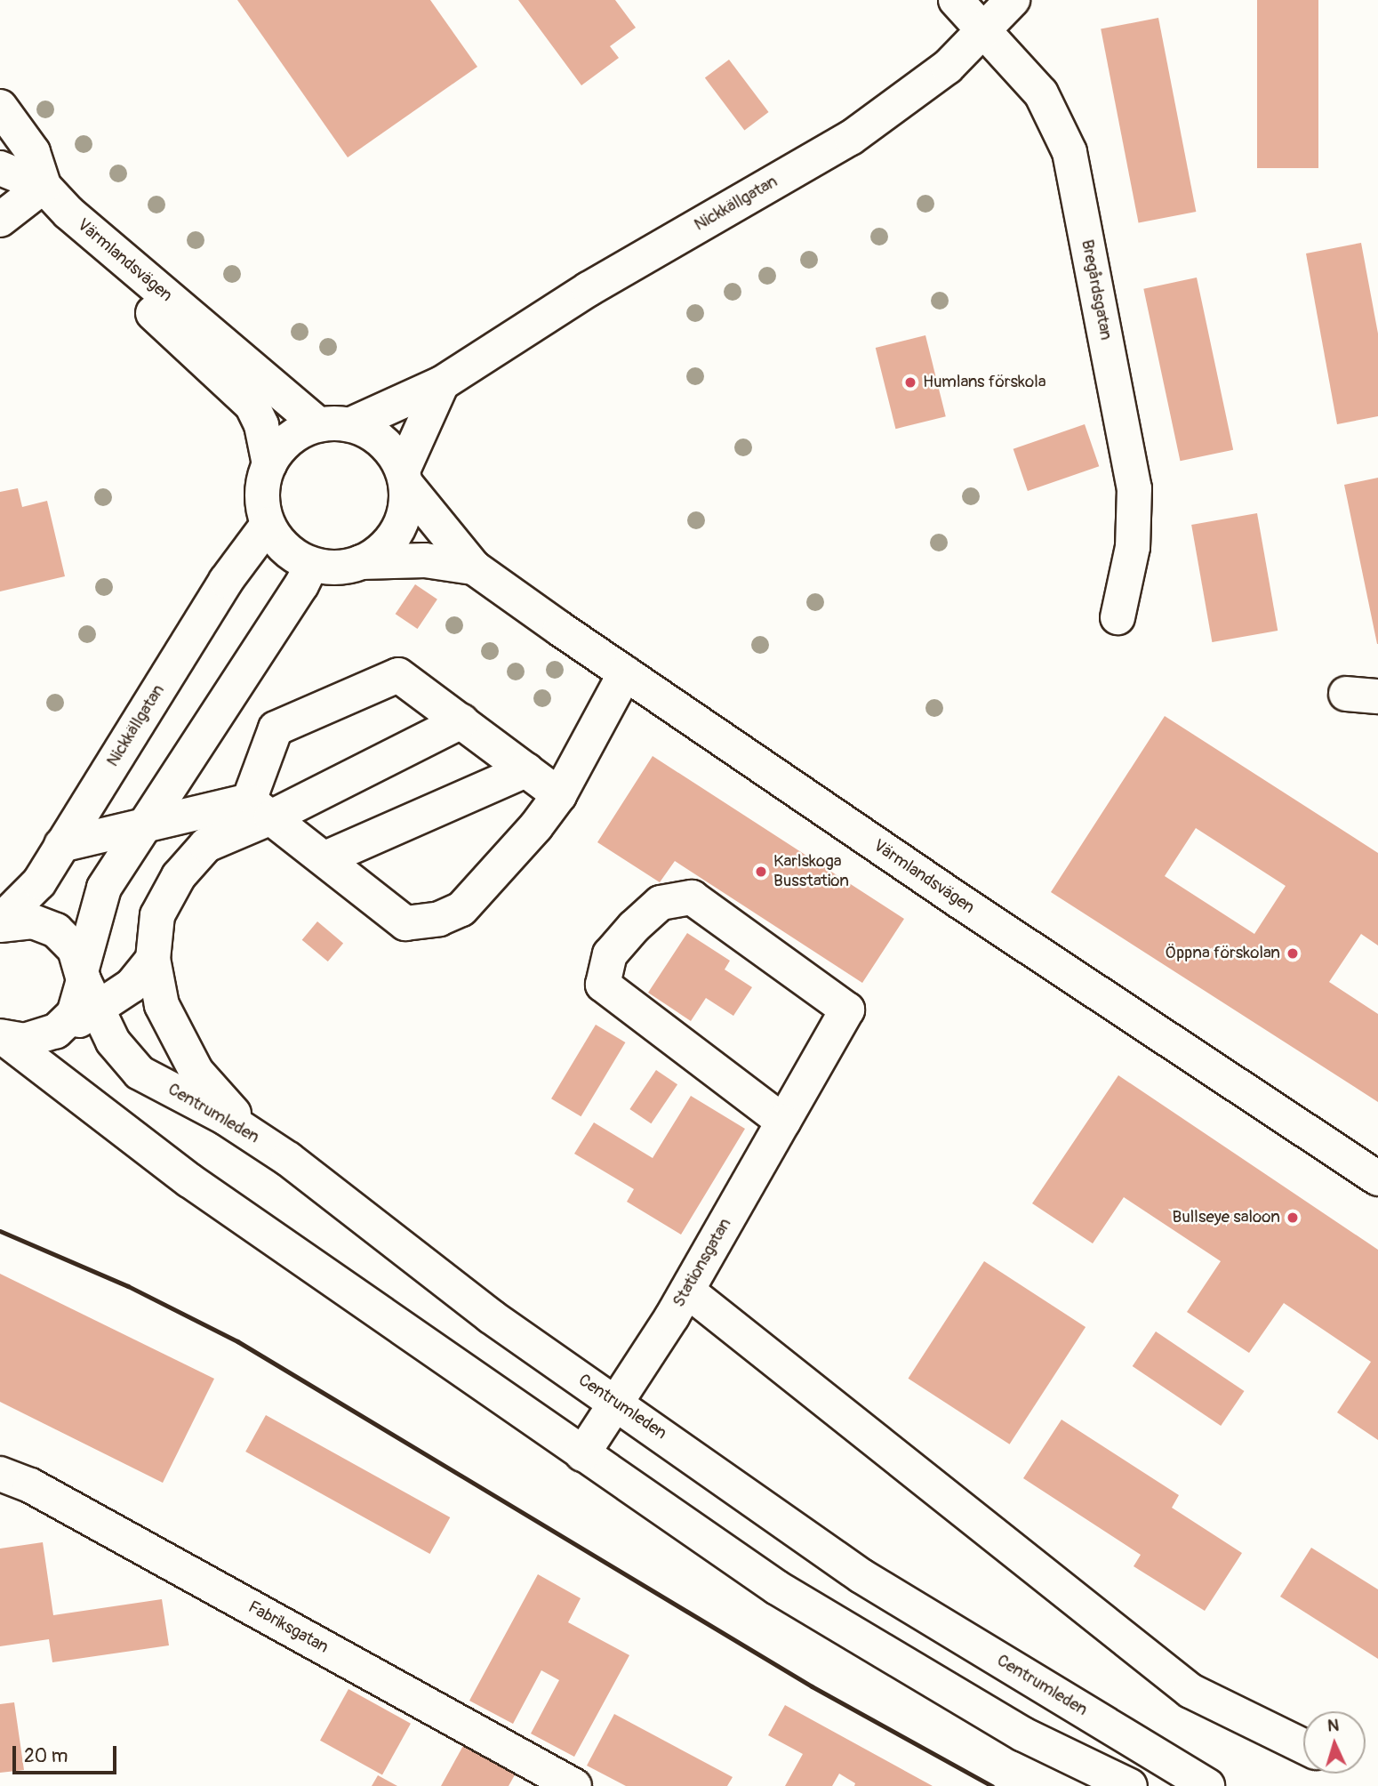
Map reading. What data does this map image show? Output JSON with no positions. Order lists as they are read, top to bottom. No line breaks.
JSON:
{"streets":{"street":["Nickkällgatan","Värmlandsvägen","Bregårdsgatan","Centrumleden","Stationsgatan","Fabriksgatan"]},"crossings":[["Nickkällgatan","Värmlandsvägen"],["Nickkällgatan","Bregårdsgatan"],["Nickkällgatan","Centrumleden"],["Centrumleden","Stationsgatan"]],"places":["Humlans förskola","Karlskoga Busstation","Öppna förskolan","Bullseye saloon"],"scale_bar":"20 m","north":"top"}
